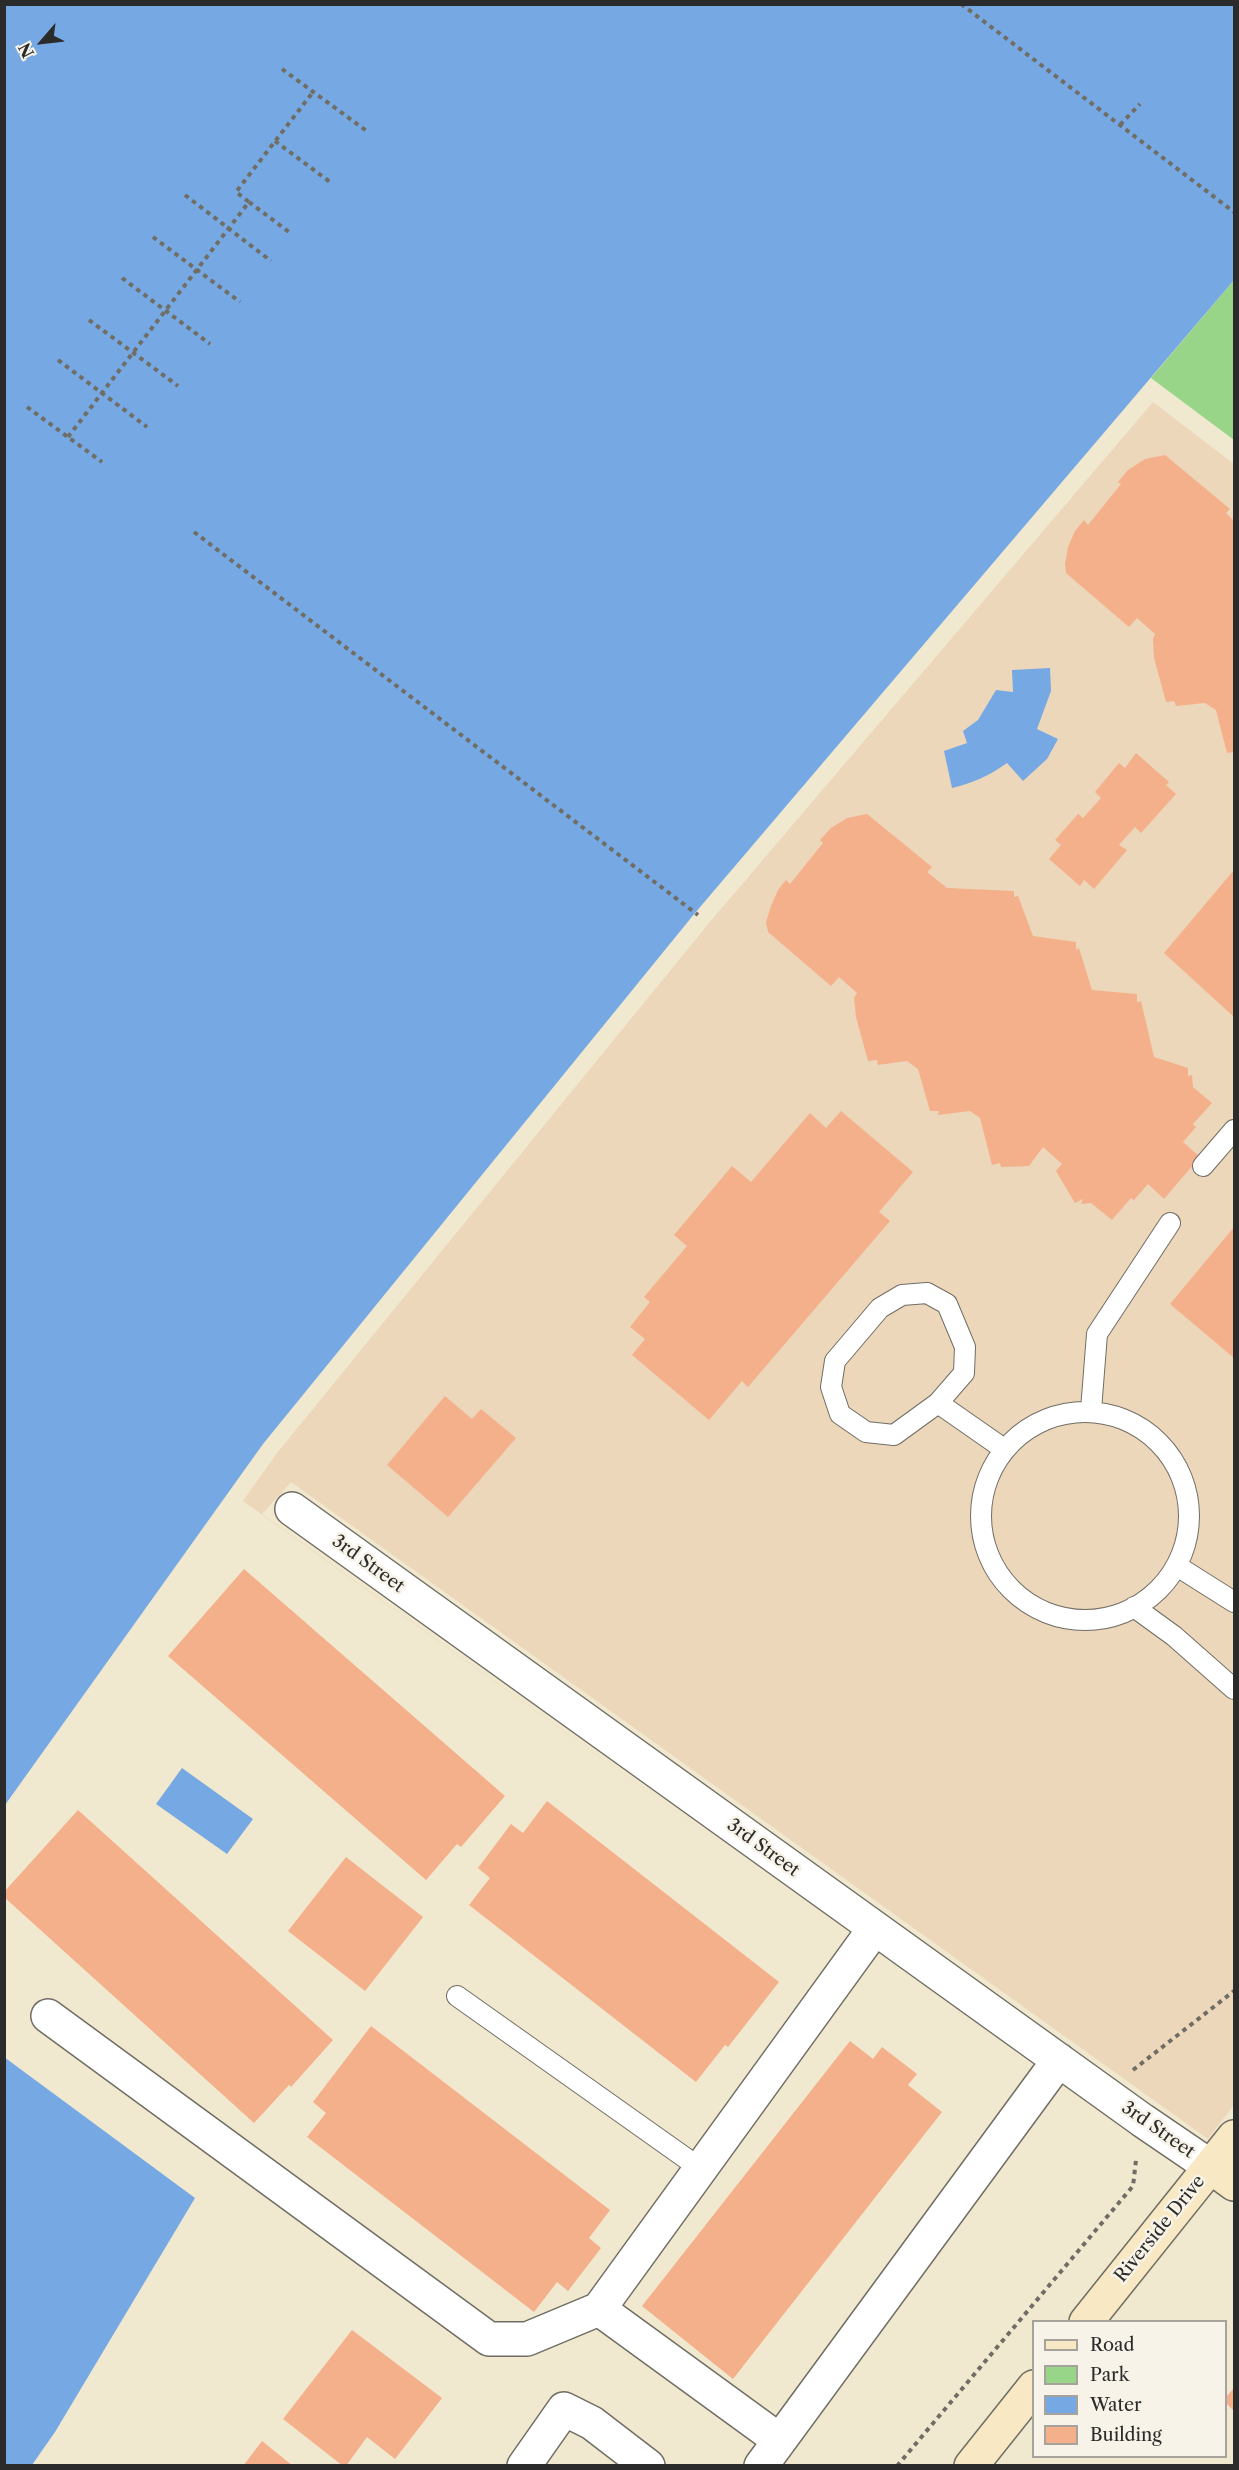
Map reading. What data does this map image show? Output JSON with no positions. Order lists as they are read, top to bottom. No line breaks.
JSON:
{"streets":{"street":["3rd Street","Riverside Drive"]},"crossings":[["3rd Street","Riverside Drive"]],"legend":["Road","Park","Water","Building"],"north":"bottom left"}
